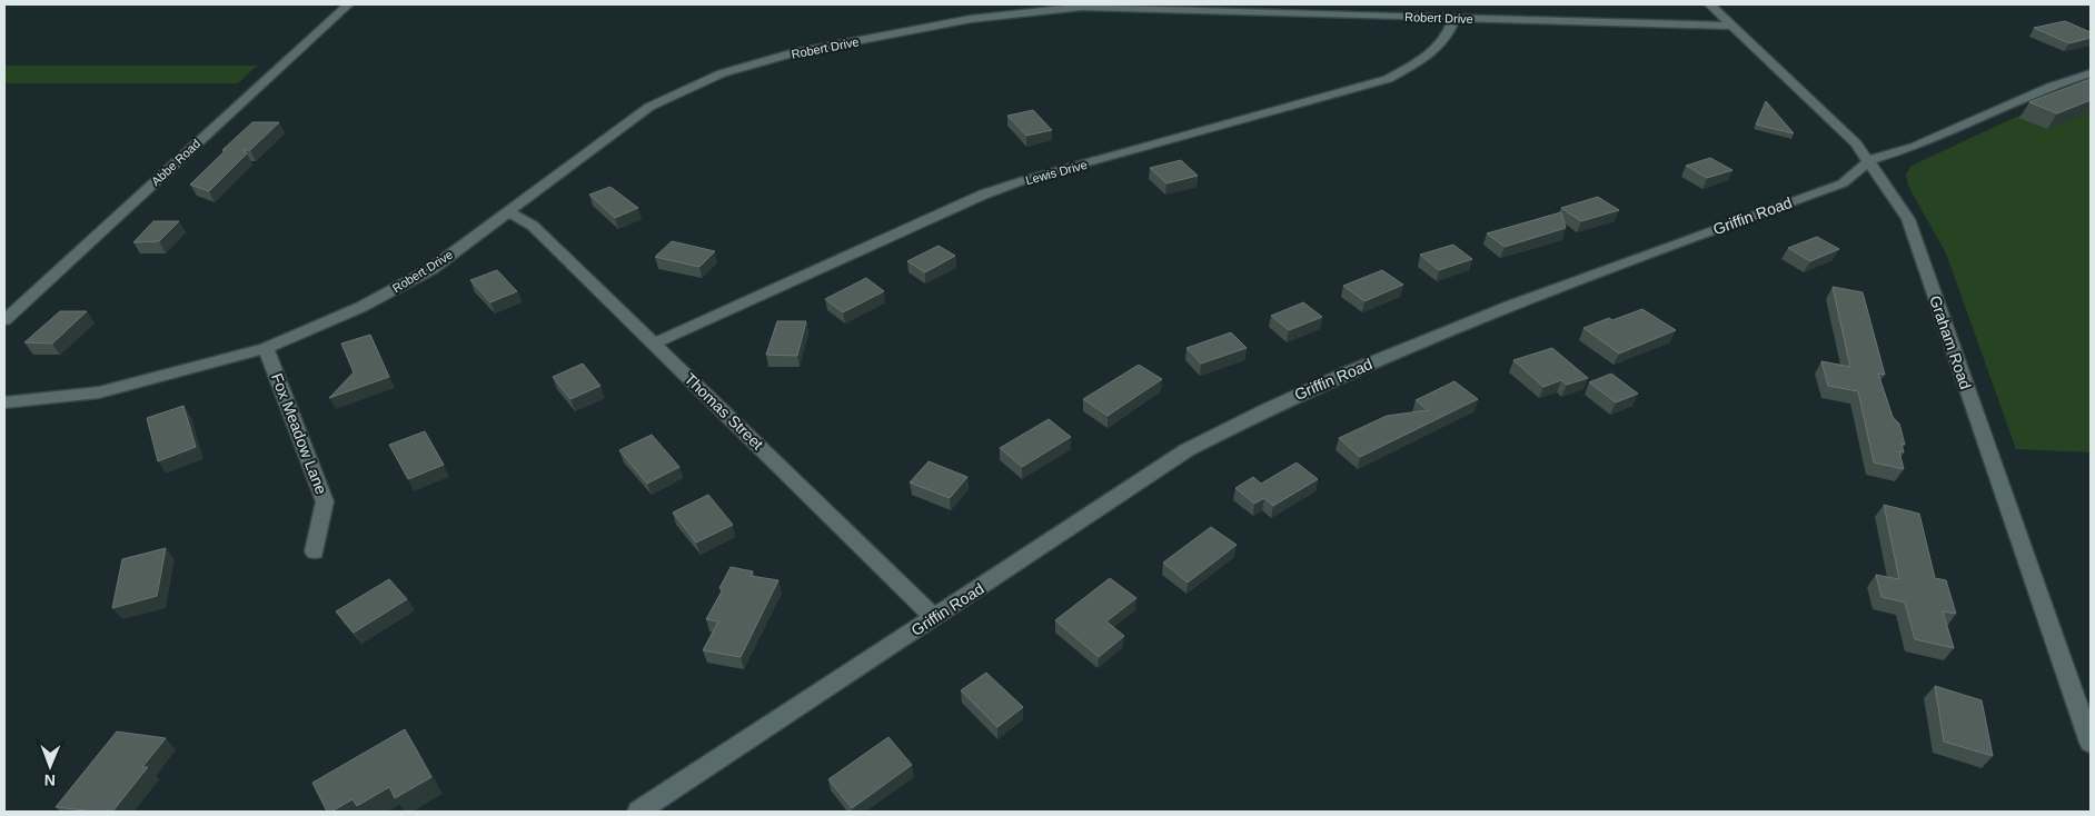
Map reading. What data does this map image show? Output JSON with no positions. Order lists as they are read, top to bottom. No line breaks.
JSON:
{"streets":{"street":["Robert Drive","Abbe Road","Lewis Drive","Griffin Road","Graham Road","Thomas Street","Fox Meadow Lane"]},"crossings":[["Robert Drive","Lewis Drive"],["Robert Drive","Graham Road"],["Robert Drive","Thomas Street"],["Robert Drive","Fox Meadow Lane"],["Lewis Drive","Thomas Street"],["Griffin Road","Graham Road"],["Griffin Road","Thomas Street"]],"north":"bottom"}
